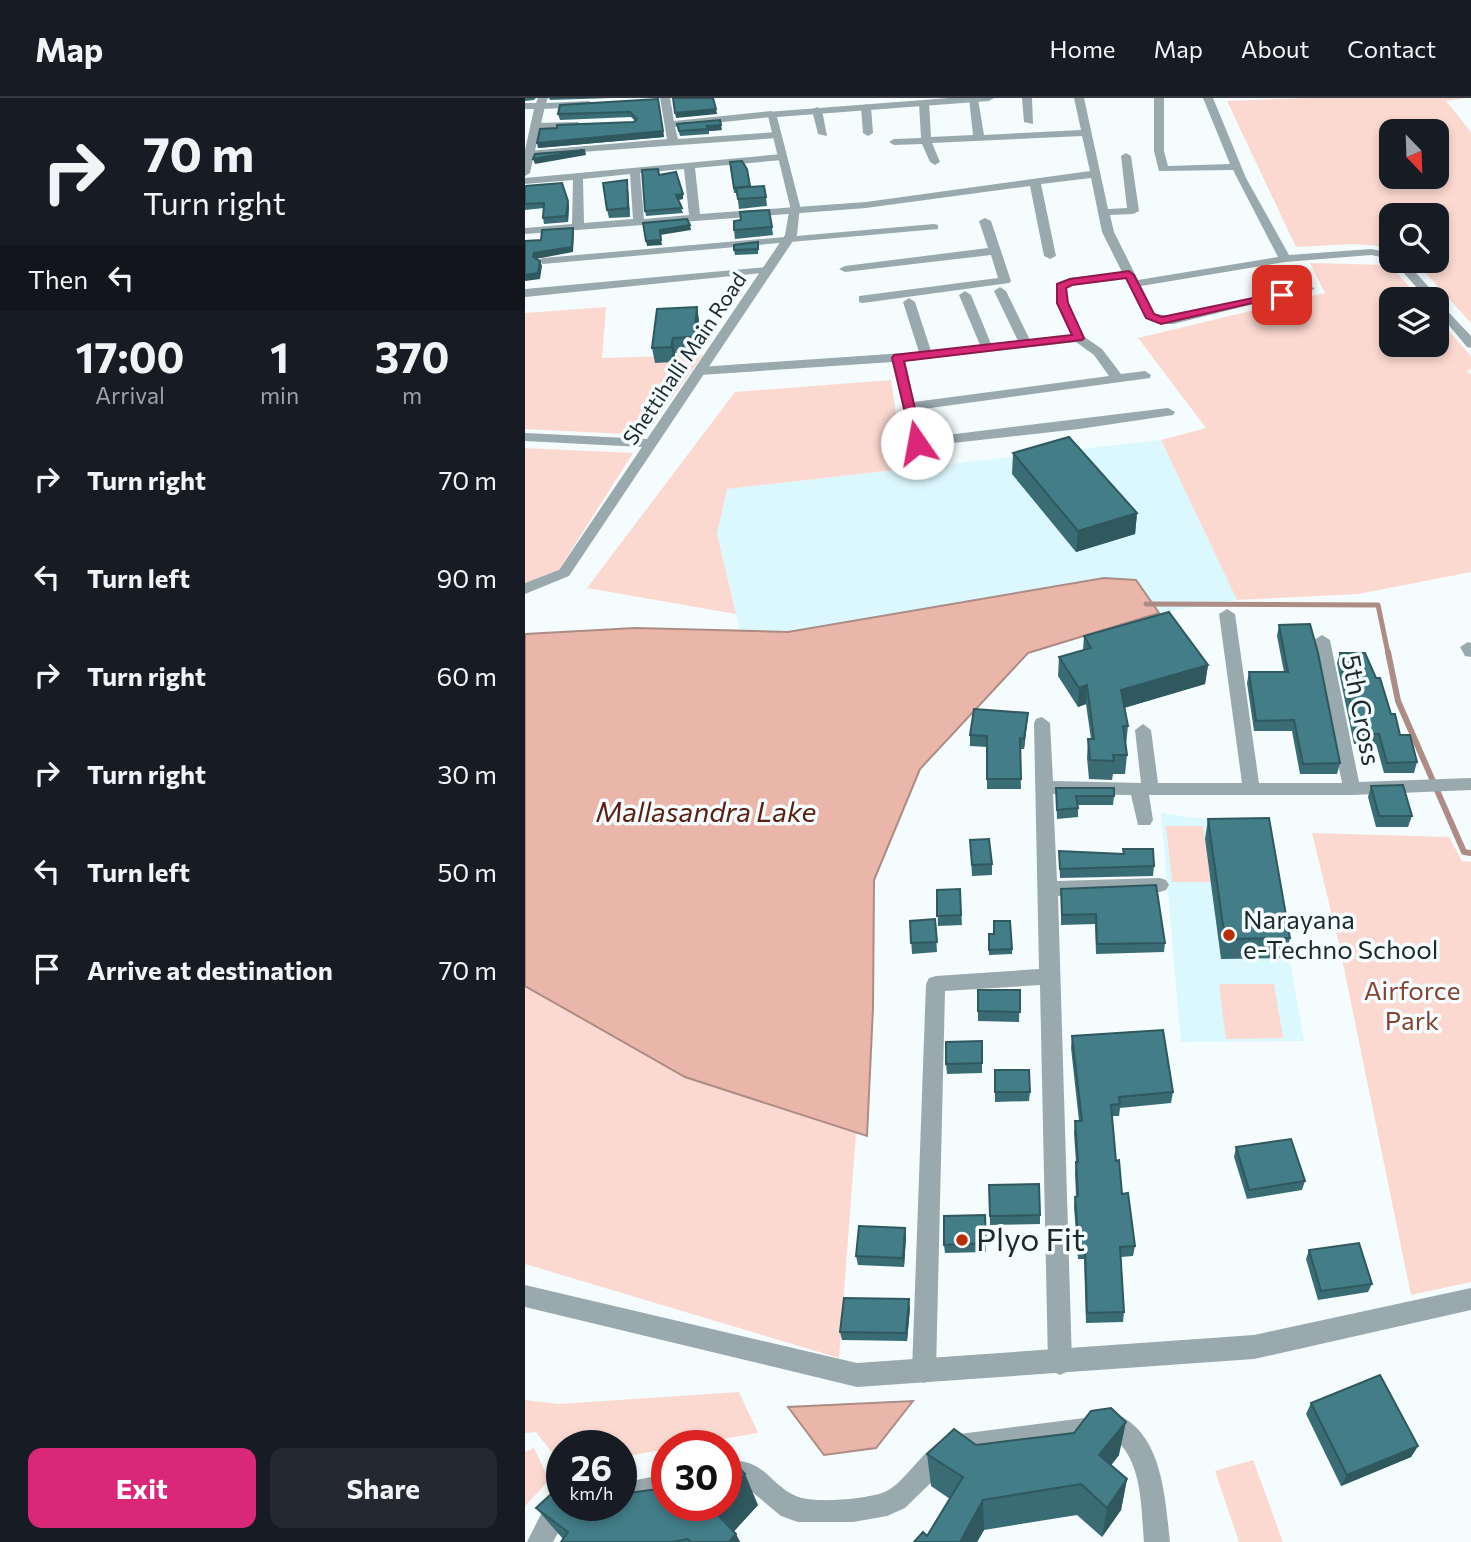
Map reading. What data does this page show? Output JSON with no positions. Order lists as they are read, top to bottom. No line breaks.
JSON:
{"streets":{"street":["Shettihalli Main Road","5th Cross"]},"water":["Mallasandra Lake"],"parks":["Airforce Park"],"places":["Narayana e-Techno School","Plyo Fit"],"north":"bottom right","page":{"header":"Map","nav":["Home","Map","About","Contact"],"turn":["70 m","Turn right"],"then":"Then","eta":["17:00","Arrival","1","min","370","m"],"list":[{"name":"Turn right","value":"70 m"},{"name":"Turn left","value":"90 m"},{"name":"Turn right","value":"60 m"},{"name":"Turn right","value":"30 m"},{"name":"Turn left","value":"50 m"},{"name":"Arrive at destination","value":"70 m"}],"speed":"26 km/h","limit":"30","buttons":["Exit","Share"]}}
